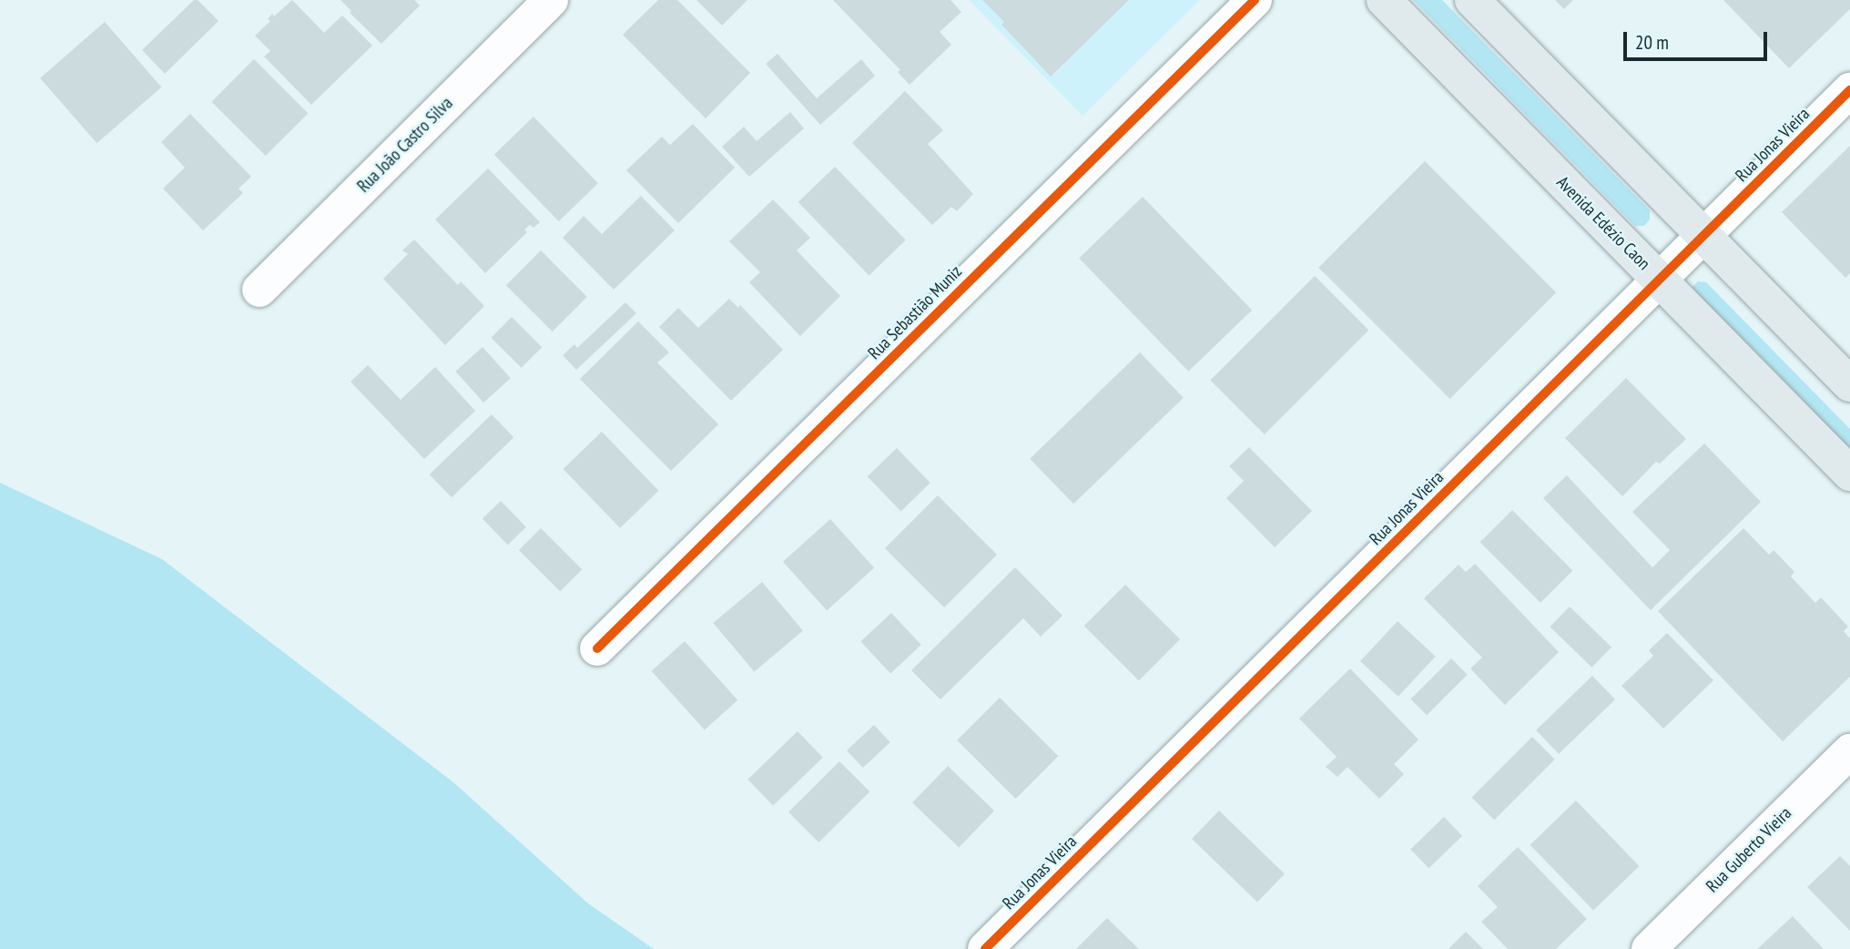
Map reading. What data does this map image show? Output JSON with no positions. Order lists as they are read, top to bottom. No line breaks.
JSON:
{"streets":{"main road":["Avenida Edézio Caon"],"street":["Rua João Castro Silva","Rua Jonas Vieira","Rua Sebastião Muniz","Rua Guberto Vieira"]},"crossings":[["Rua Jonas Vieira","Avenida Edézio Caon"]],"scale_bar":"20 m"}
